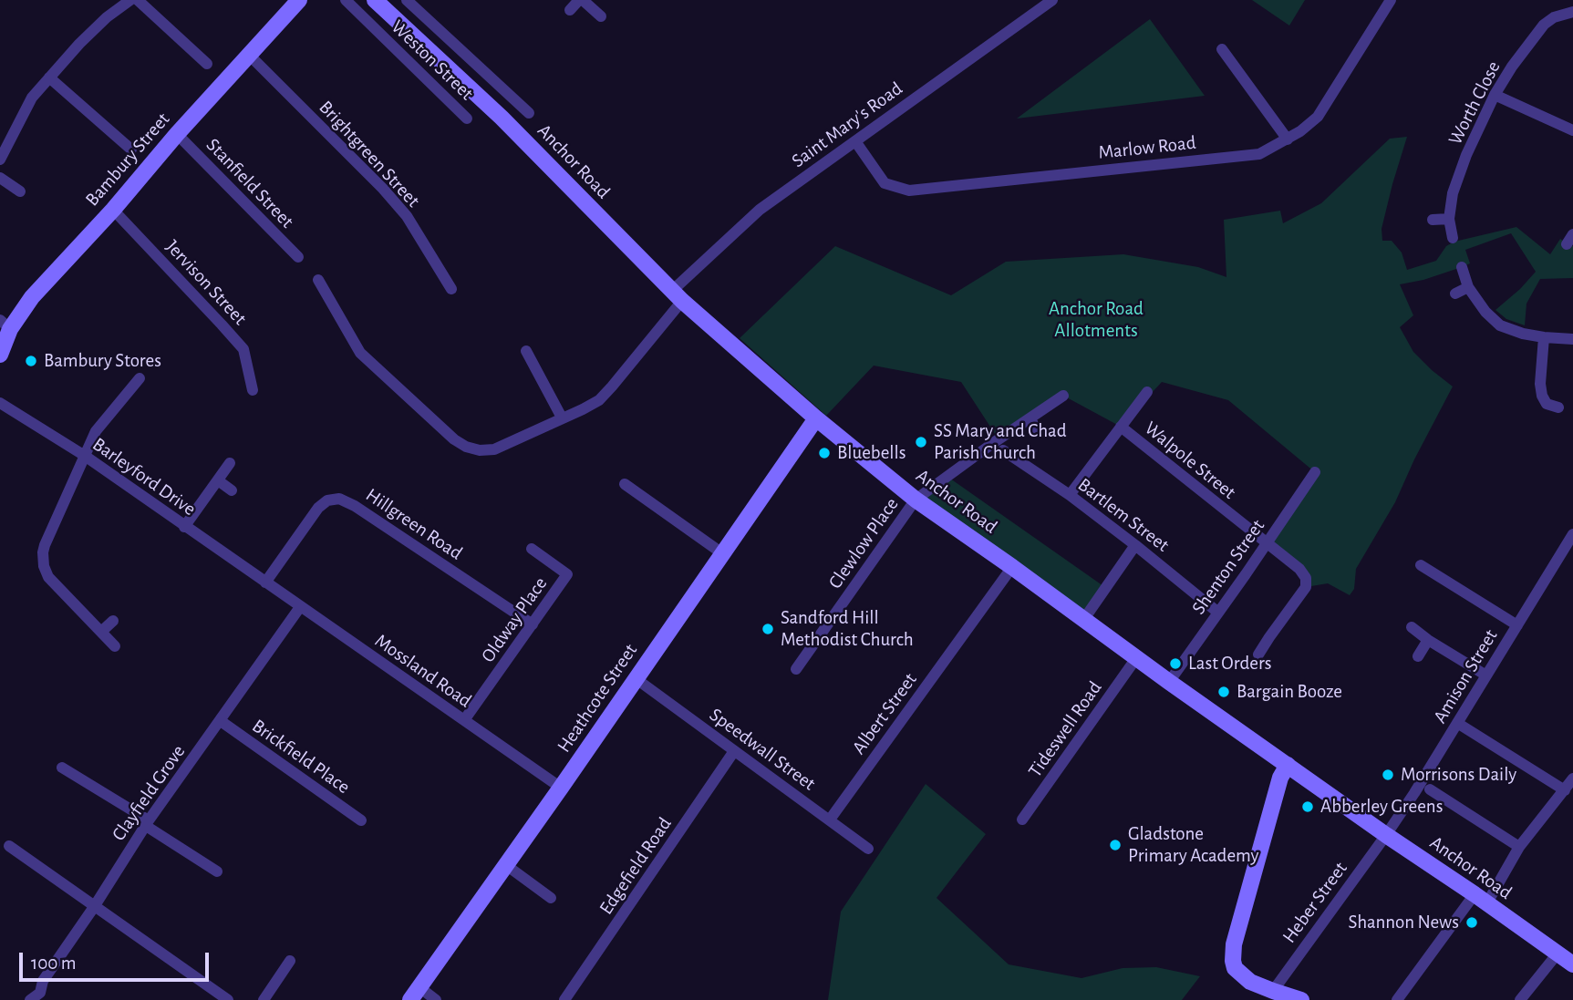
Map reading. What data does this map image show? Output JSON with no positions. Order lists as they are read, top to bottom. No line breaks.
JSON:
{"streets":{"main road":["Bambury Street","Anchor Road","Heathcote Street"],"street":["Weston Street","Worth Close","Saint Mary's Road","Marlow Road","Brightgreen Street","Stanfield Street","Jervison Street","Walpole Street","Barleyford Drive","Bartlem Street","Hillgreen Road","Clewlow Place","Shenton Street","Oldway Place","Mossland Road","Amison Street","Albert Street","Tideswell Road","Speedwall Street","Brickfield Place","Clayfield Grove","Edgefield Road","Heber Street"]},"crossings":[["Saint Mary's Road","Marlow Road"],["Saint Mary's Road","Anchor Road"],["Brightgreen Street","Bambury Street"],["Bambury Street","Stanfield Street"],["Bambury Street","Jervison Street"],["Anchor Road","Clewlow Place"],["Anchor Road","Shenton Street"],["Anchor Road","Amison Street"],["Anchor Road","Heathcote Street"],["Anchor Road","Albert Street"],["Anchor Road","Tideswell Road"],["Anchor Road","Heber Street"],["Walpole Street","Shenton Street"],["Barleyford Drive","Hillgreen Road"],["Barleyford Drive","Mossland Road"],["Bartlem Street","Shenton Street"],["Hillgreen Road","Oldway Place"],["Hillgreen Road","Mossland Road"],["Oldway Place","Mossland Road"],["Mossland Road","Heathcote Street"],["Mossland Road","Clayfield Grove"],["Amison Street","Heber Street"],["Heathcote Street","Speedwall Street"],["Albert Street","Speedwall Street"],["Speedwall Street","Edgefield Road"],["Brickfield Place","Clayfield Grove"]],"parks":["Anchor Road Allotments"],"places":["Bambury Stores","SS Mary and Chad Parish Church","Bluebells","Sandford Hill Methodist Church","Last Orders","Bargain Booze","Morrisons Daily","Abberley Greens","Gladstone Primary Academy","Shannon News"],"scale_bar":"100 m"}
